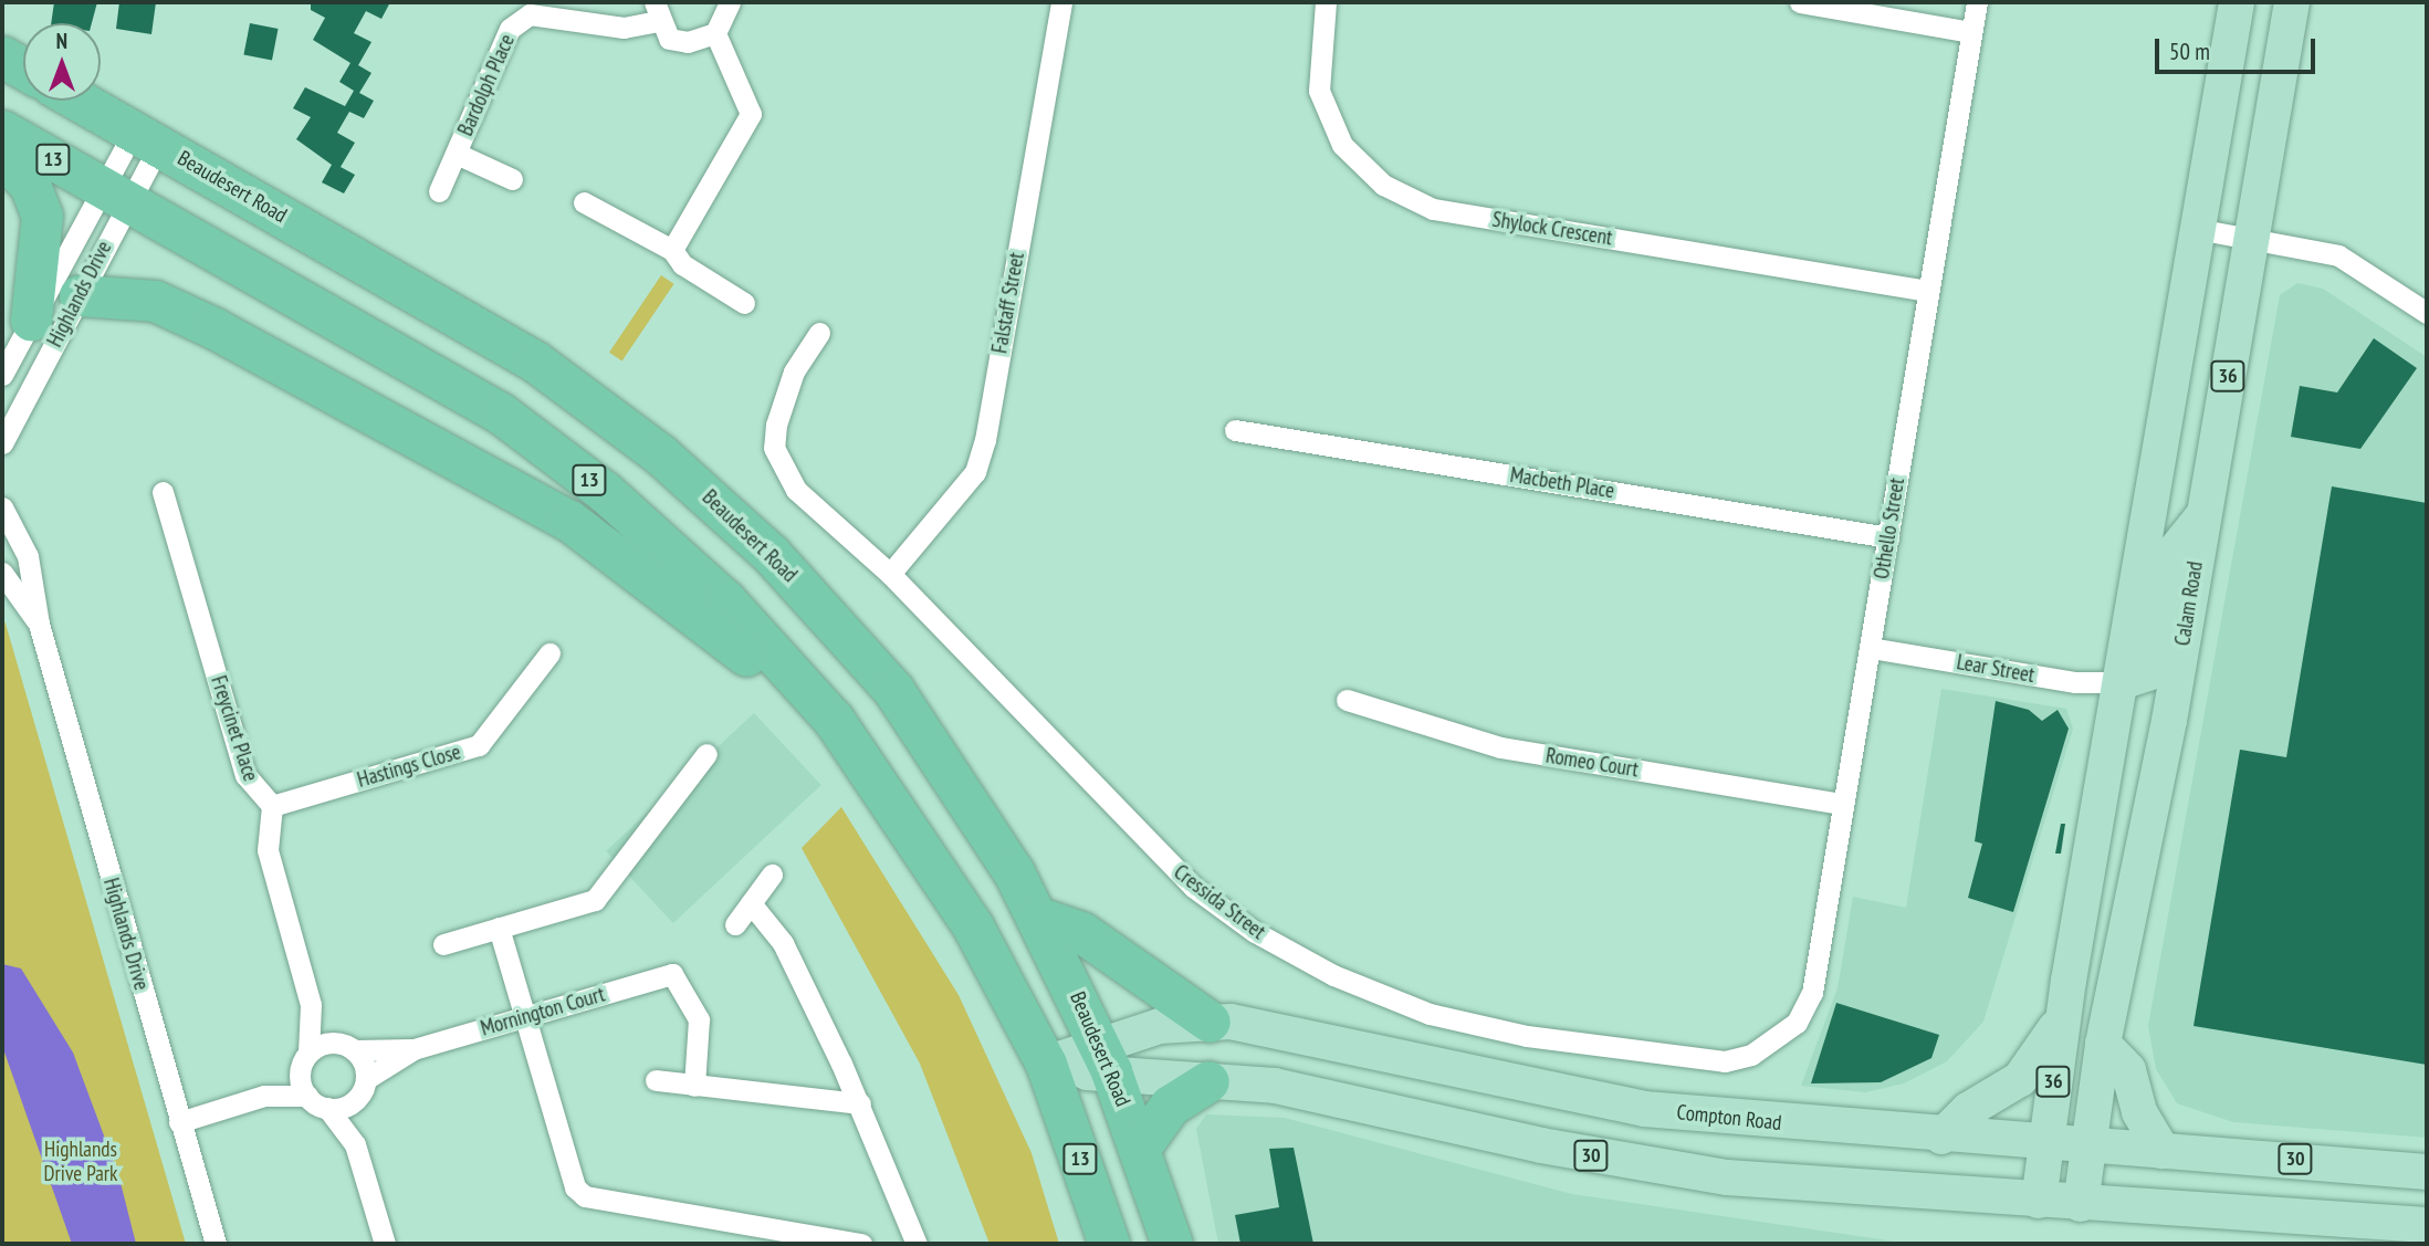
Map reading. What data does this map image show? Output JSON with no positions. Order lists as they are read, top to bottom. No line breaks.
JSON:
{"streets":{"highway":["13","Beaudesert Road"],"main road":["36","Calam Road","Compton Road","30"],"street":["Bardolph Place","Shylock Crescent","Highlands Drive","Falstaff Street","Macbeth Place","Othello Street","Lear Street","Freycinet Place","Romeo Court","Hastings Close","Cressida Street","Mornington Court"]},"crossings":[["13","Highlands Drive"],["13","Compton Road"],["Beaudesert Road","Highlands Drive"],["Beaudesert Road","Compton Road"],["Shylock Crescent","Othello Street"],["Falstaff Street","Cressida Street"],["36","Lear Street"],["36","Compton Road"],["Macbeth Place","Othello Street"],["Othello Street","Lear Street"],["Othello Street","Romeo Court"],["Othello Street","Cressida Street"],["Calam Road","Compton Road"],["Freycinet Place","Hastings Close"],["Freycinet Place","Mornington Court"]],"parks":["Highlands Drive Park"],"scale_bar":"50 m","north":"top"}
